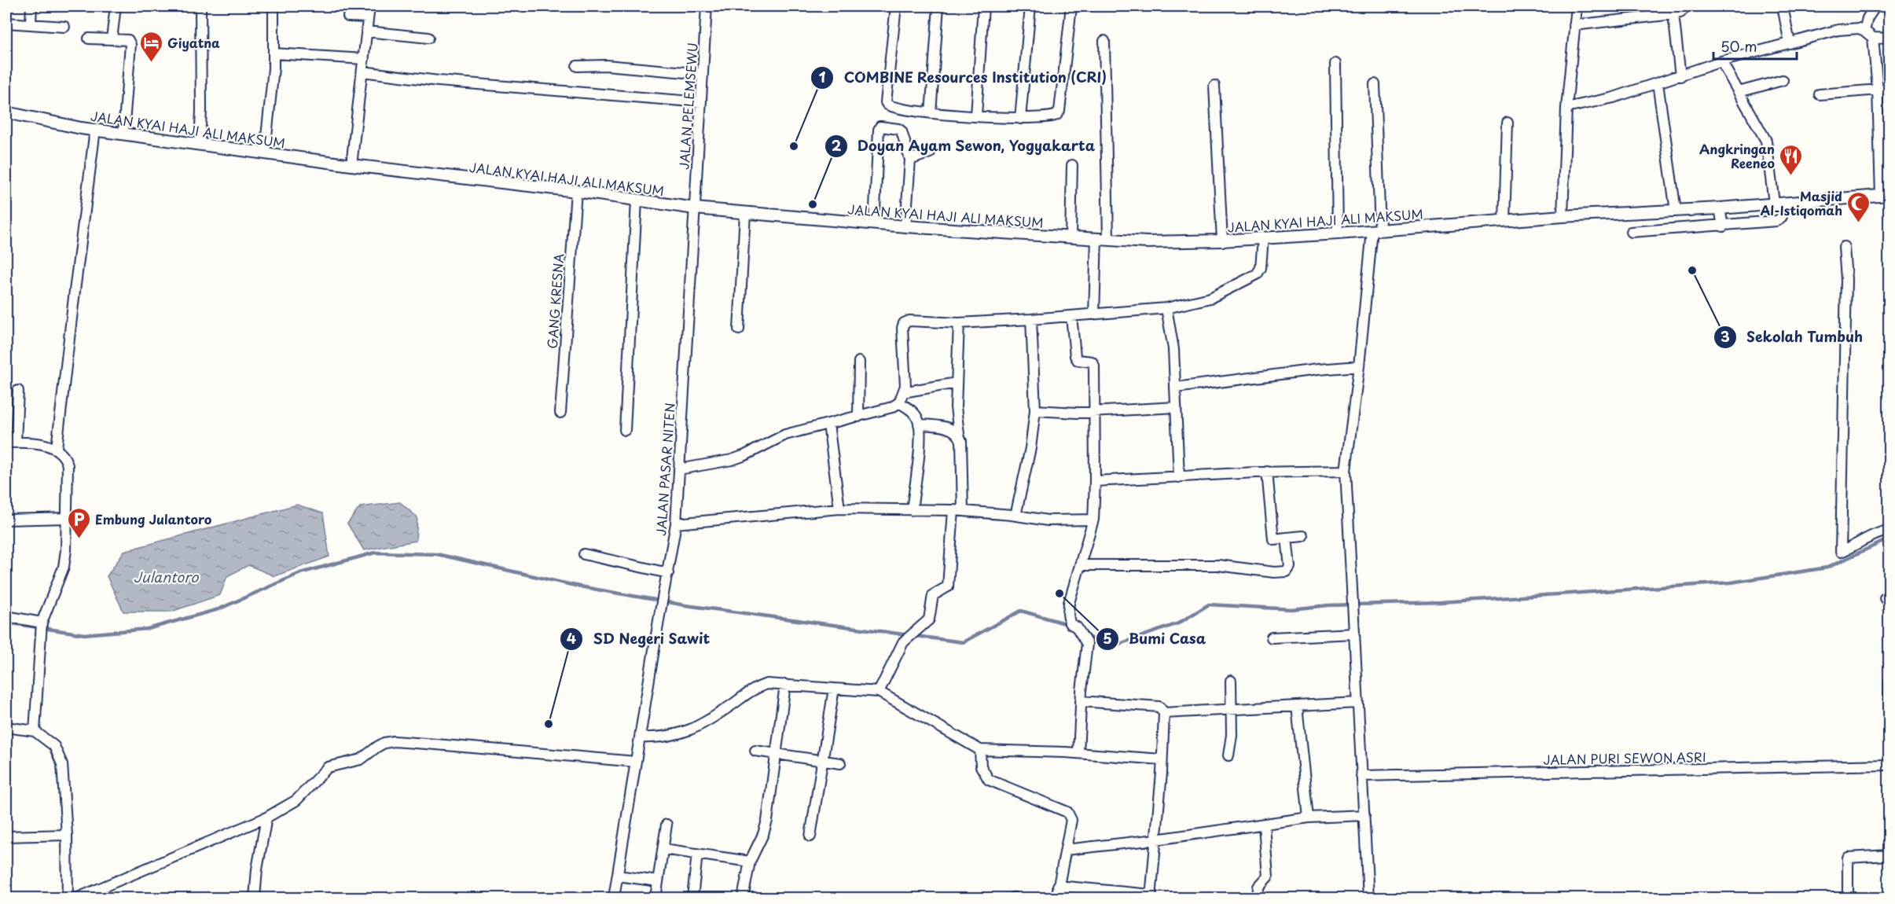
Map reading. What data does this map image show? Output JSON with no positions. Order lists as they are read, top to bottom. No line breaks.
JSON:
{"streets":{"street":["JALAN PELEMSEWU","JALAN KYAI HAJI ALI MAKSUM","GANG KRESNA","JALAN PASAR NITEN","JALAN PURI SEWON ASRI"]},"crossings":[["JALAN PELEMSEWU","JALAN KYAI HAJI ALI MAKSUM"],["JALAN PELEMSEWU","JALAN PASAR NITEN"],["JALAN KYAI HAJI ALI MAKSUM","GANG KRESNA"],["JALAN KYAI HAJI ALI MAKSUM","JALAN PASAR NITEN"]],"water":["Julantoro"],"places":{"hotel":["Giyatna"],"other":["COMBINE Resources Institution (CRI)","Doyan Ayam Sewon, Yogyakarta","Sekolah Tumbuh","Bumi Casa","SD Negeri Sawit"],"restaurant":["Angkringan Reeneo"],"mosque":["Masjid Al-Istiqomah"],"parking":["Embung Julantoro"]},"scale_bar":"50 m"}
